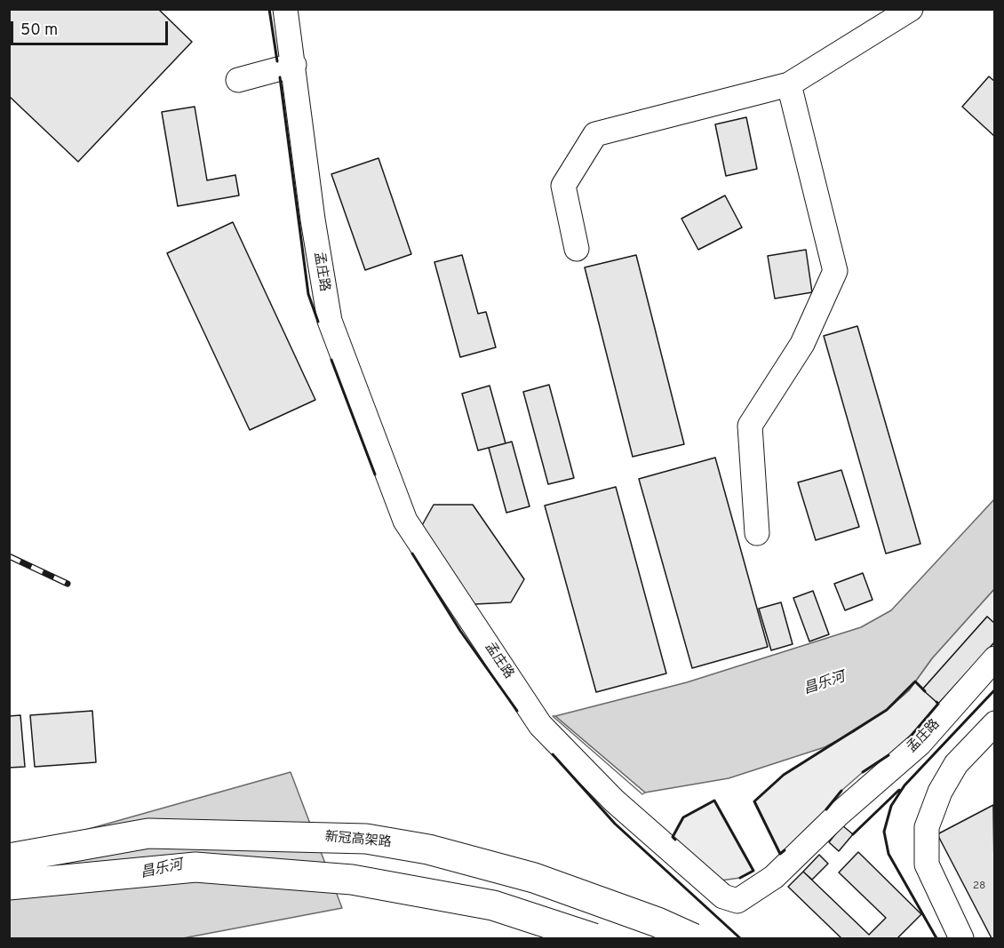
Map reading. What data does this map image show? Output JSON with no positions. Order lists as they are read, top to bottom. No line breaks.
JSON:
{"streets":{"highway":["新冠高架路"],"street":["孟庄路"]},"water":["昌乐河"],"house_numbers":["28"],"scale_bar":"50 m"}
